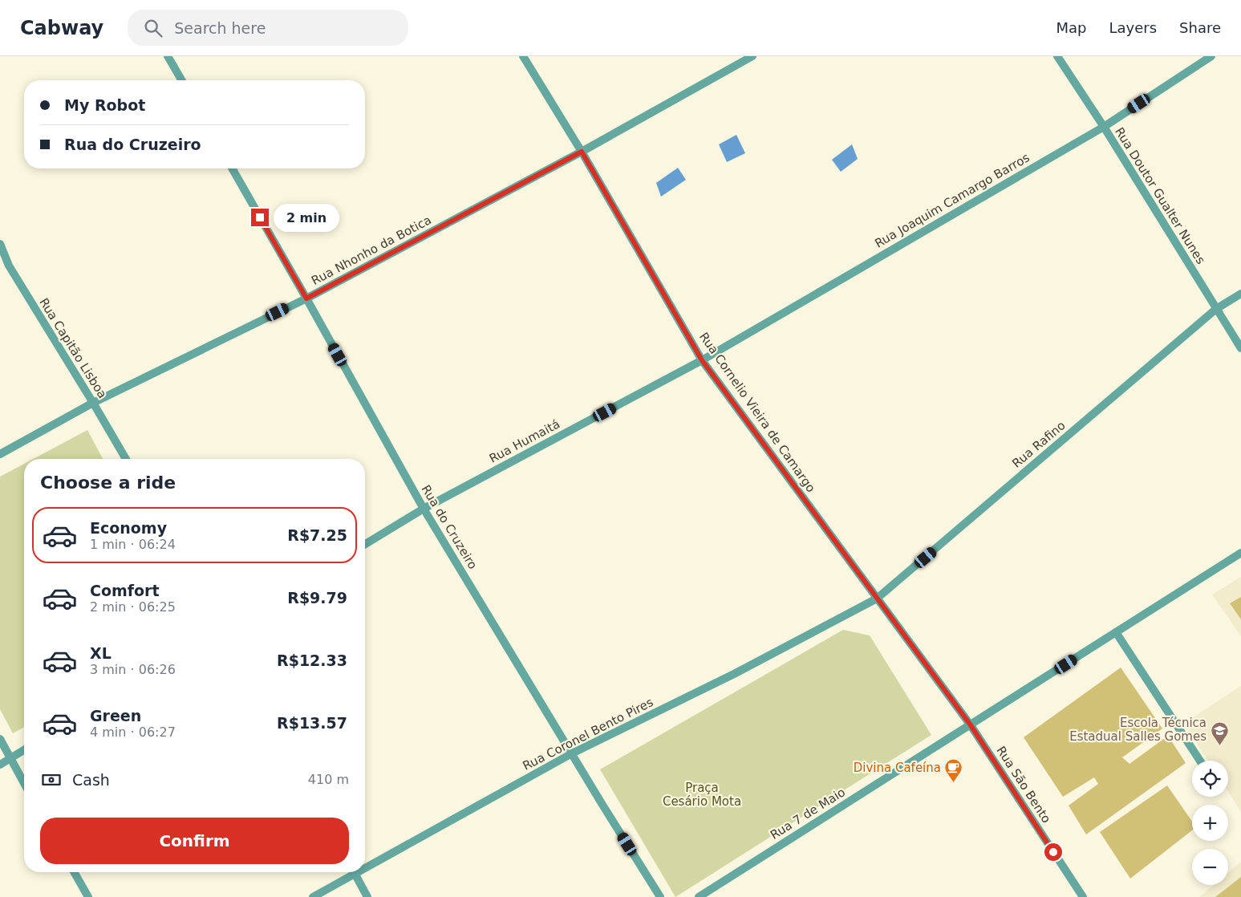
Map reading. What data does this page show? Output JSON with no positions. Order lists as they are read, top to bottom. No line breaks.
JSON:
{"streets":{"street":["Rua Doutor Gualter Nunes","Rua Joaquim Camargo Barros","Rua Nhonho da Botica","Rua Capitão Lisboa","Rua Cornelio Vieira de Camargo","Rua Humaitá","Rua Rafino","Rua do Cruzeiro","Rua Coronel Bento Pires","Rua São Bento","Rua 7 de Maio"]},"crossings":[["Rua Doutor Gualter Nunes","Rua Joaquim Camargo Barros"],["Rua Doutor Gualter Nunes","Rua Rafino"],["Rua Joaquim Camargo Barros","Rua Cornelio Vieira de Camargo"],["Rua Joaquim Camargo Barros","Rua Humaitá"],["Rua Nhonho da Botica","Rua Capitão Lisboa"],["Rua Nhonho da Botica","Rua Cornelio Vieira de Camargo"],["Rua Nhonho da Botica","Rua do Cruzeiro"],["Rua Cornelio Vieira de Camargo","Rua Humaitá"],["Rua Cornelio Vieira de Camargo","Rua Rafino"],["Rua Cornelio Vieira de Camargo","Rua Coronel Bento Pires"],["Rua Cornelio Vieira de Camargo","Rua São Bento"],["Rua Cornelio Vieira de Camargo","Rua 7 de Maio"],["Rua Humaitá","Rua do Cruzeiro"],["Rua Rafino","Rua Coronel Bento Pires"],["Rua do Cruzeiro","Rua Coronel Bento Pires"],["Rua São Bento","Rua 7 de Maio"]],"parks":["Praça Cesário Mota"],"places":{"school or university":["Escola Técnica Estadual Salles Gomes"],"cafe":["Divina Cafeína"]},"page":{"header":"Cabway","search":"Search here","nav":["Map","Layers","Share"],"banner":["My Robot","Rua do Cruzeiro"],"bubble":"2 min","heading":"Choose a ride","list":[{"name":"Economy","note":"1 min · 06:24","value":"R$7.25"},{"name":"Comfort","note":"2 min · 06:25","value":"R$9.79"},{"name":"XL","note":"3 min · 06:26","value":"R$12.33"},{"name":"Green","note":"4 min · 06:27","value":"R$13.57"}],"pay":["Cash","410 m"],"map_buttons":["+","−"],"buttons":"Confirm"}}
